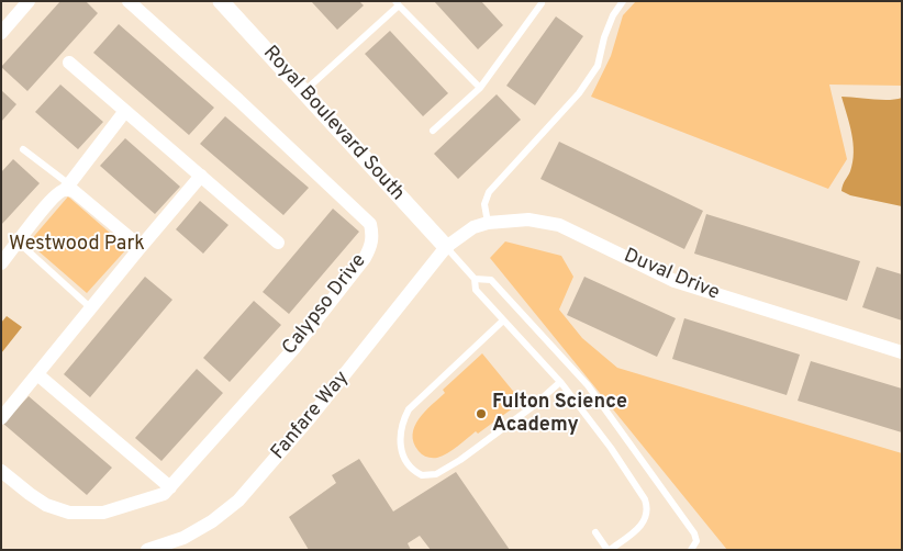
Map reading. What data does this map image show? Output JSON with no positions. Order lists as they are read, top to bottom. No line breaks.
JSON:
{"streets":{"street":["Royal Boulevard South","Duval Drive","Calypso Drive","Fanfare Way"]},"crossings":[["Royal Boulevard South","Duval Drive"],["Royal Boulevard South","Fanfare Way"],["Duval Drive","Fanfare Way"]],"parks":["Westwood Park"],"places":["Fulton Science Academy"]}
